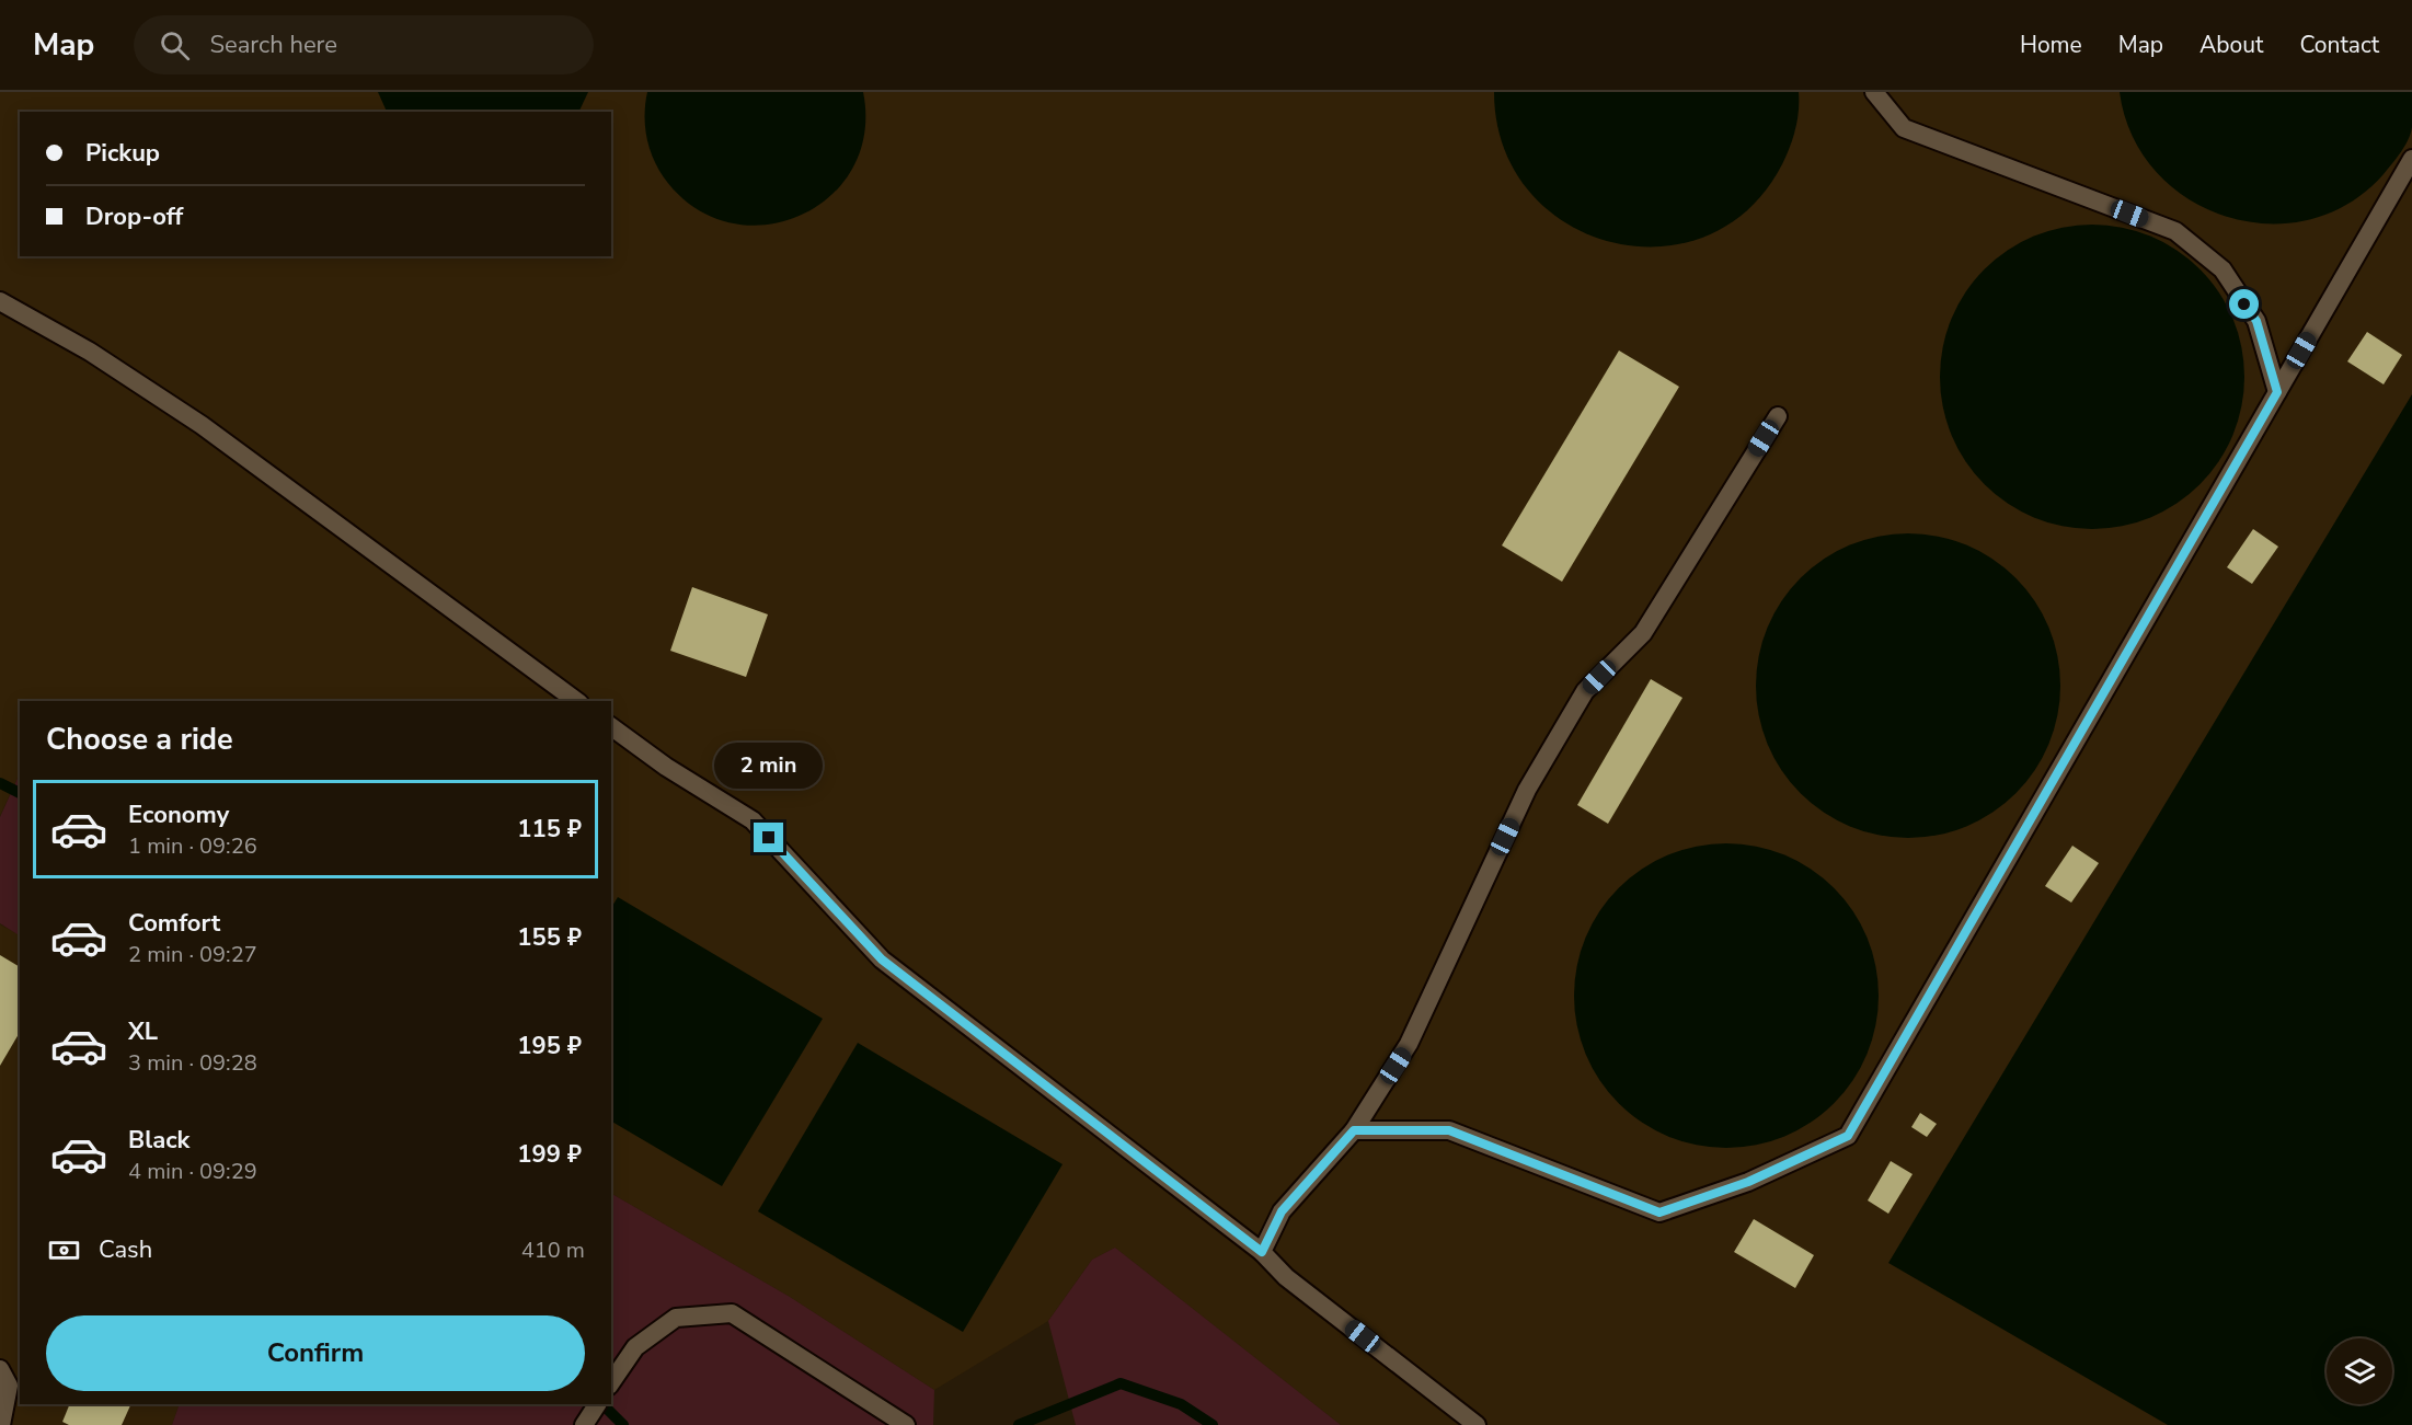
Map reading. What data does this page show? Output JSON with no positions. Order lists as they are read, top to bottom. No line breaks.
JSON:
{"page":{"header":"Map","search":"Search here","nav":["Home","Map","About","Contact"],"banner":["Pickup","Drop-off"],"heading":"Choose a ride","bubble":"2 min","list":[{"name":"Economy","note":"1 min · 09:26","value":"115 ₽"},{"name":"Comfort","note":"2 min · 09:27","value":"155 ₽"},{"name":"XL","note":"3 min · 09:28","value":"195 ₽"},{"name":"Black","note":"4 min · 09:29","value":"199 ₽"}],"pay":["Cash","410 m"],"buttons":"Confirm"}}
